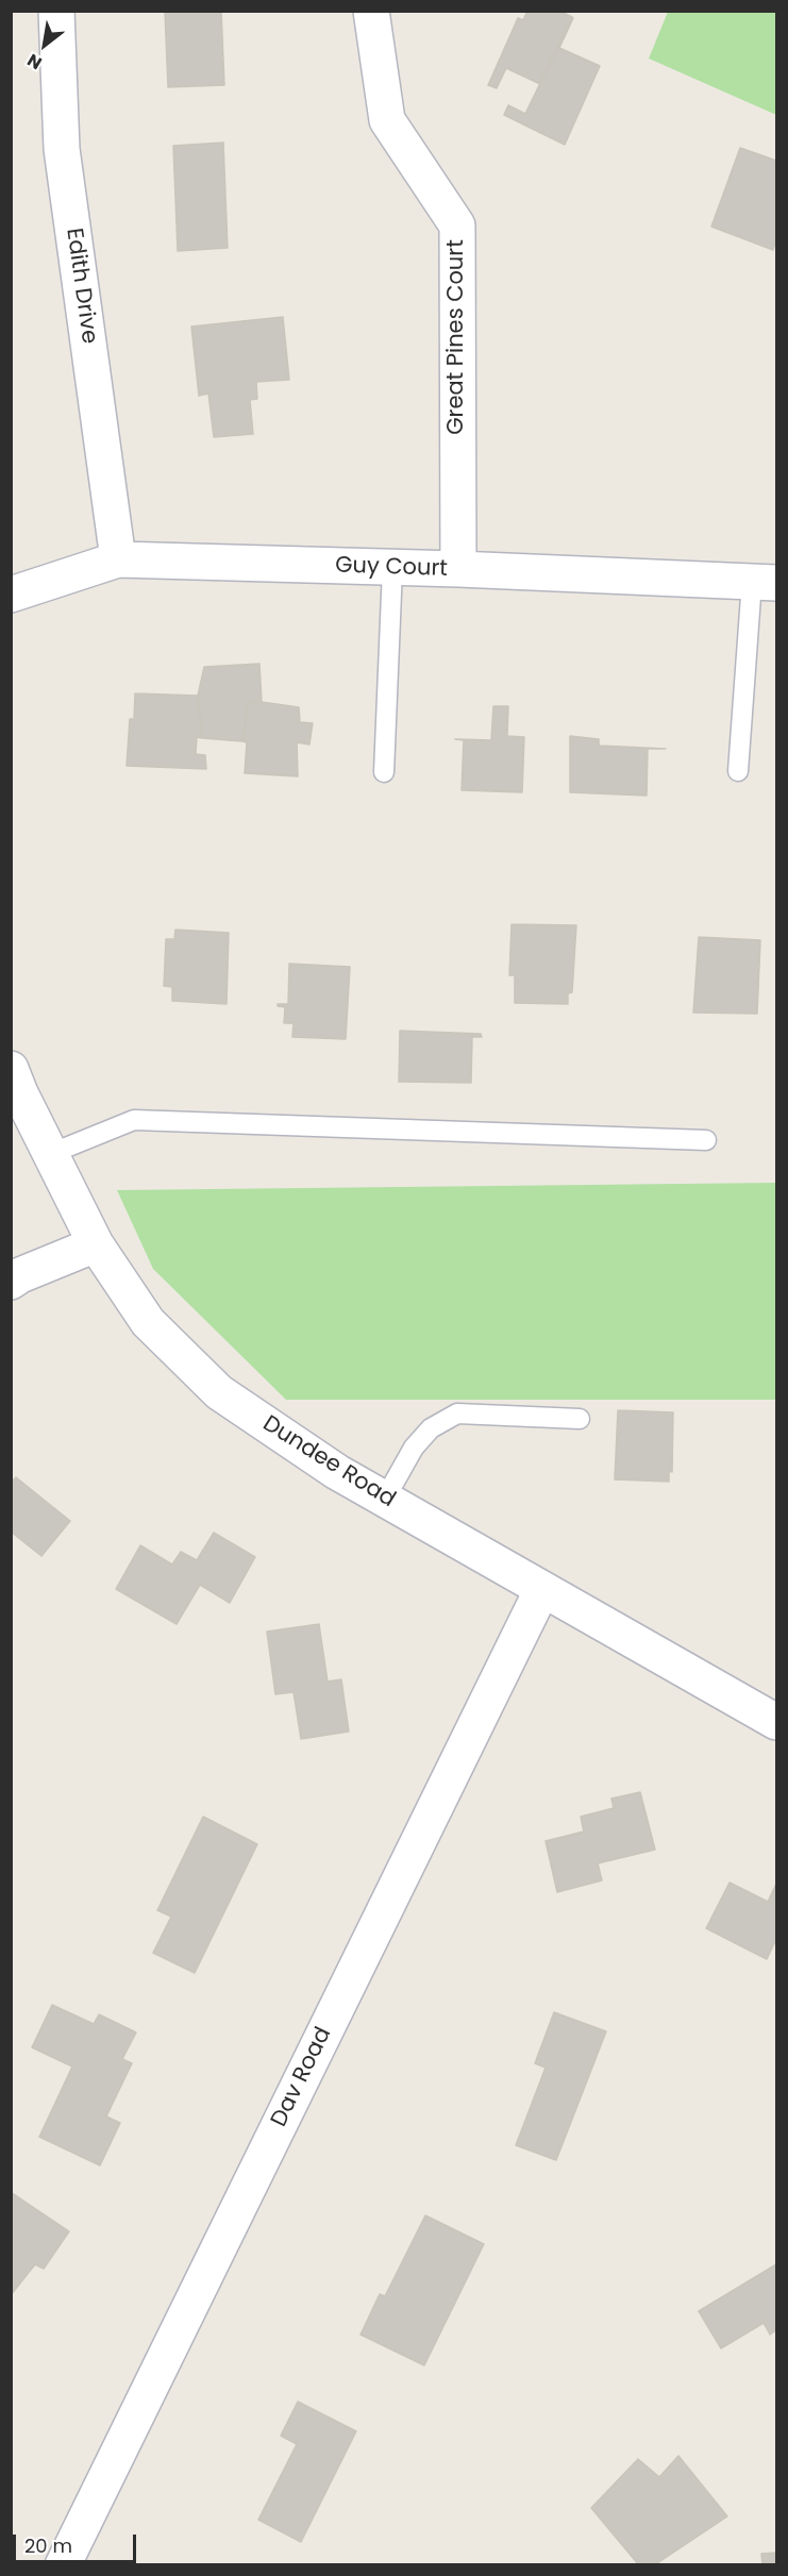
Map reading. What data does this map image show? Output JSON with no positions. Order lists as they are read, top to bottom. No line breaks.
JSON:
{"streets":{"street":["Edith Drive","Great Pines Court","Guy Court","Dundee Road","Dav Road"]},"crossings":[["Edith Drive","Guy Court"],["Great Pines Court","Guy Court"],["Dundee Road","Dav Road"]],"scale_bar":"20 m","north":"bottom left"}
